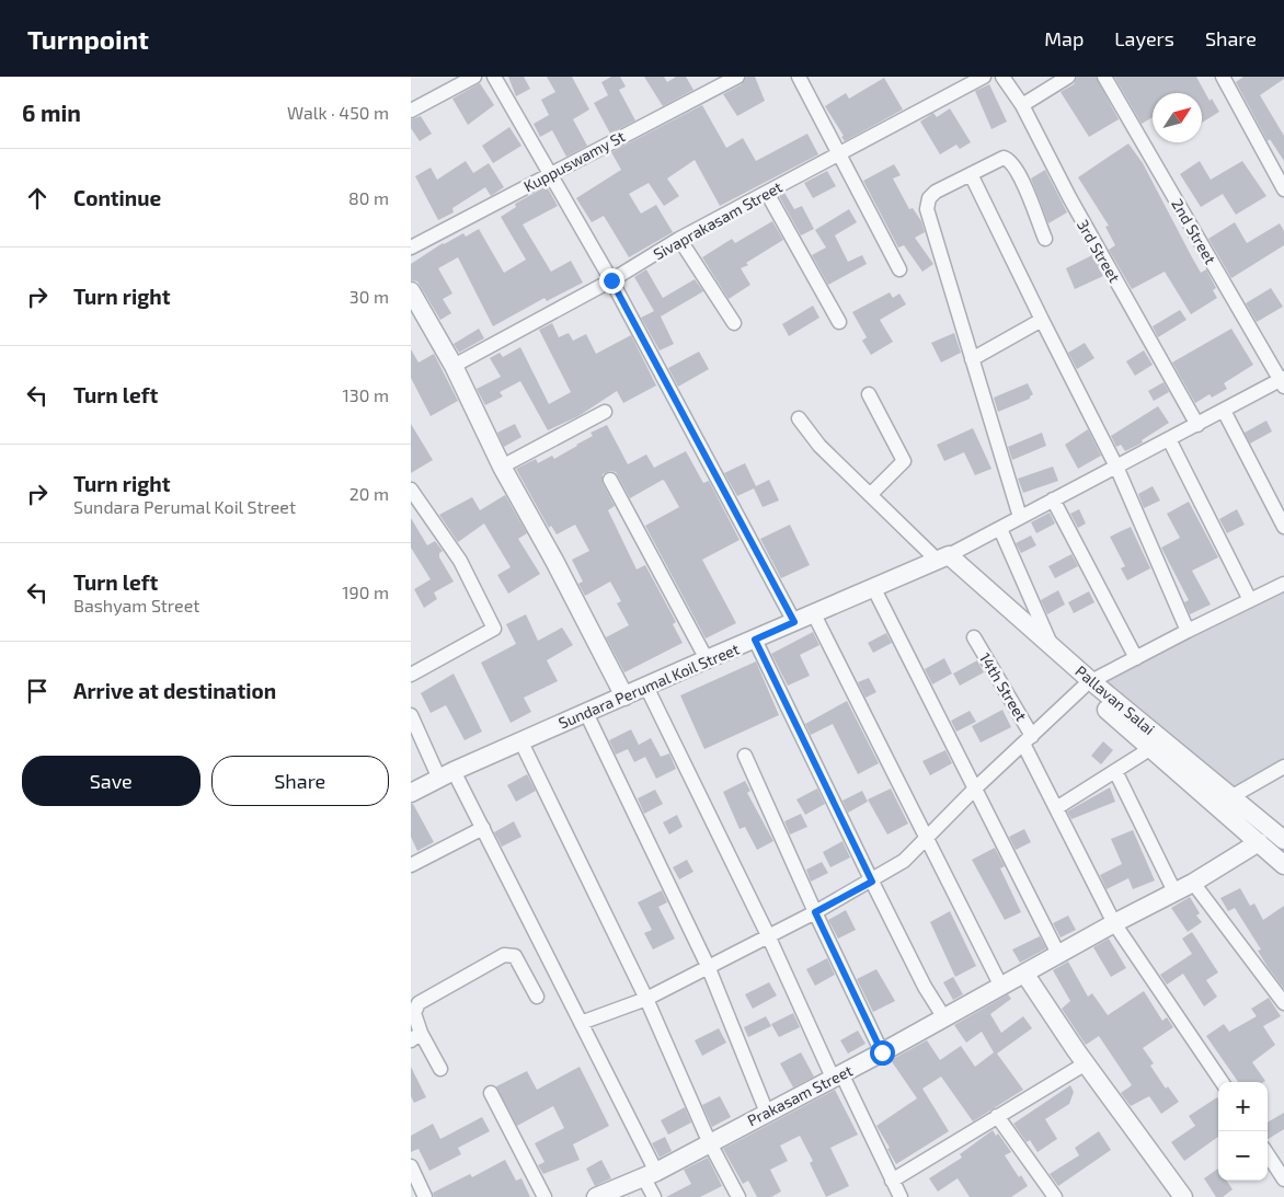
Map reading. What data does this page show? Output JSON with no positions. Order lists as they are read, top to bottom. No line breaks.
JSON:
{"streets":{"street":["Kuppuswamy St","Sivaprakasam Street","2nd Street","3rd Street","Sundara Perumal Koil Street","14th Street","Pallavan Salai","Prakasam Street"]},"crossings":[["Sundara Perumal Koil Street","Pallavan Salai"],["14th Street","Prakasam Street"]],"north":"top right","page":{"header":"Turnpoint","nav":["Map","Layers","Share"],"heading":["6 min","Walk · 450 m"],"list":[["Continue","80 m"],["Turn right","30 m"],["Turn left","130 m"],["Turn right","Sundara Perumal Koil Street","20 m"],["Turn left","Bashyam Street","190 m"],"Arrive at destination"],"buttons":["Save","Share"],"map_buttons":["+","−"]}}
